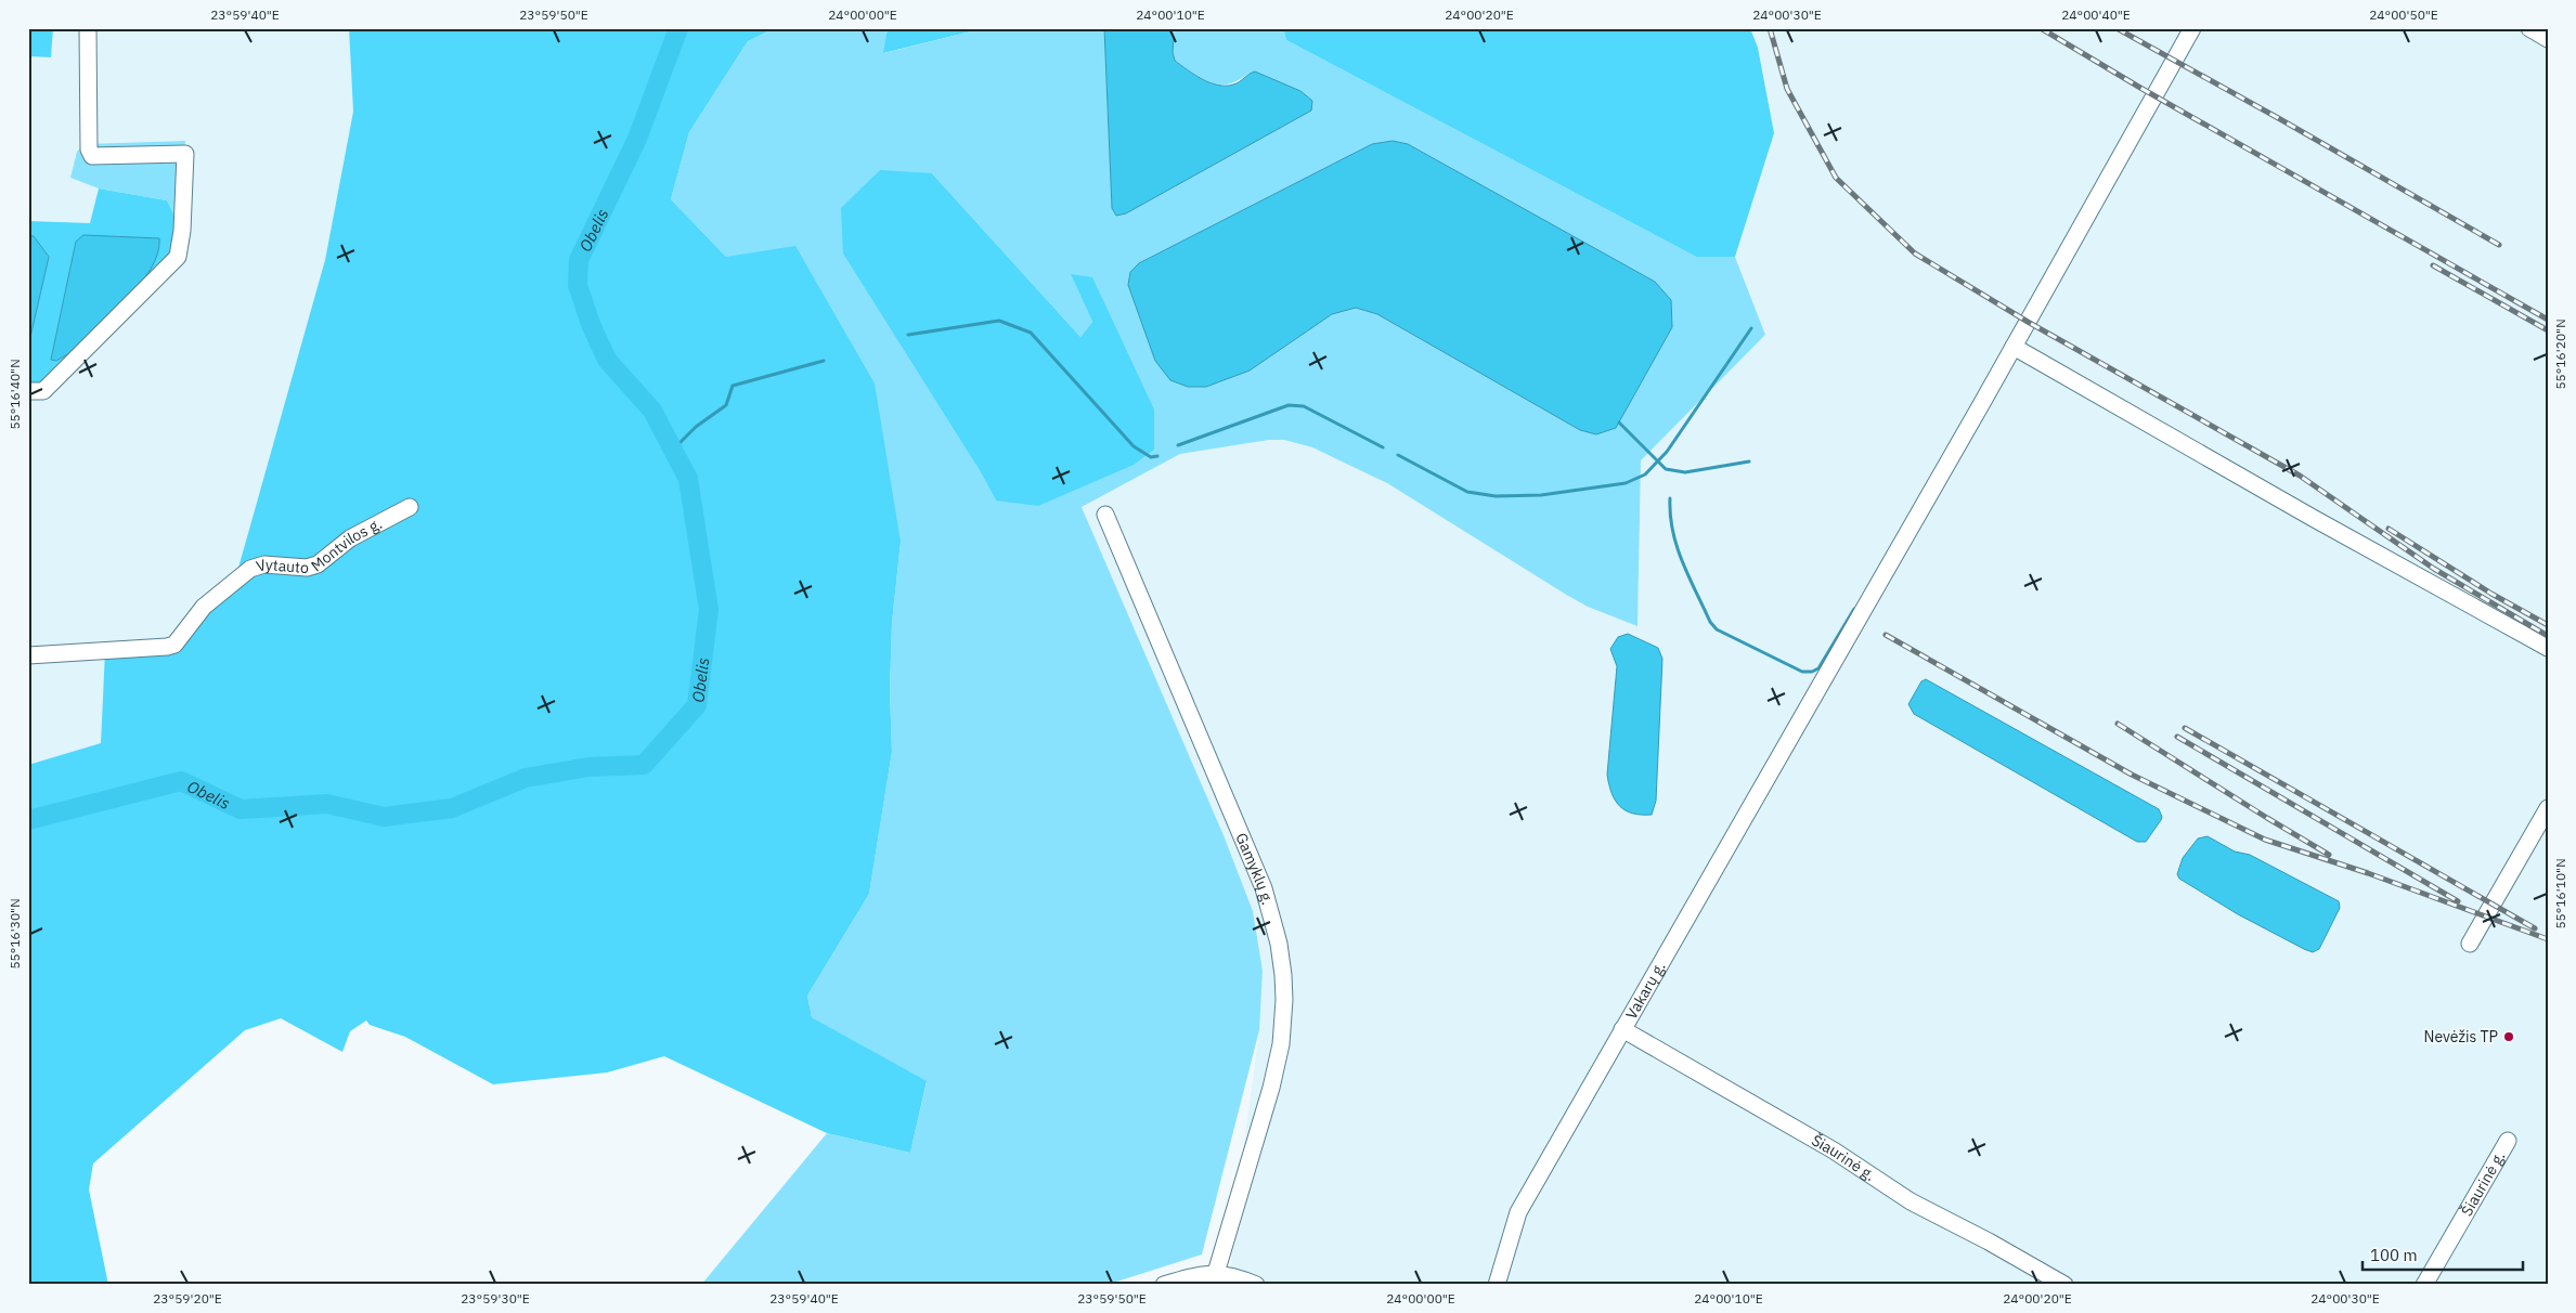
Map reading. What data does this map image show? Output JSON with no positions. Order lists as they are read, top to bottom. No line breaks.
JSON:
{"streets":{"street":["Vytauto Montvilos g.","Gamyklų g.","Vakarų g.","Šiaurinė g."]},"crossings":[["Vakarų g.","Šiaurinė g."]],"water":["Obelis"],"places":["Nevėžis TP"],"scale_bar":"100 m","coordinates":["23°59'40\"E","23°59'50\"E","24°00'00\"E","24°00'10\"E","24°00'20\"E","24°00'30\"E","24°00'40\"E","24°00'50\"E","55°16'20\"N","55°16'40\"N","55°16'10\"N","55°16'30\"N","23°59'20\"E","23°59'30\"E"]}
